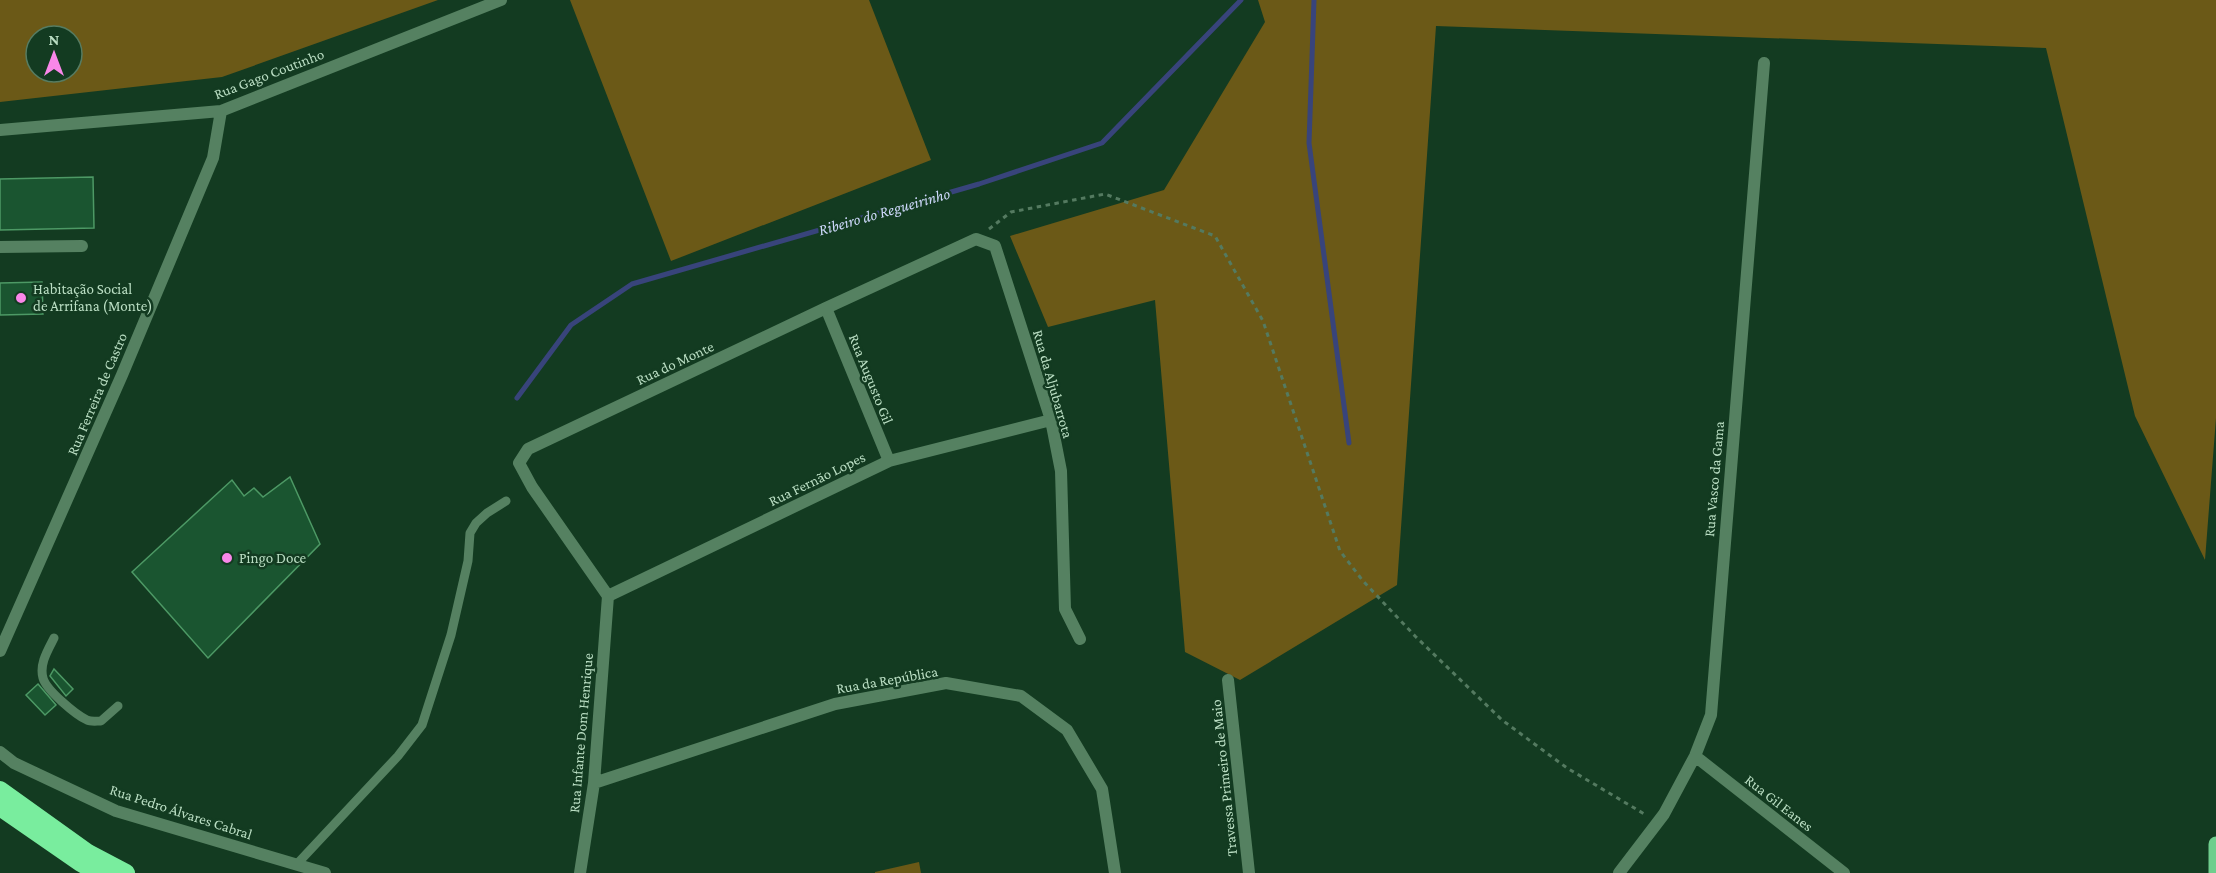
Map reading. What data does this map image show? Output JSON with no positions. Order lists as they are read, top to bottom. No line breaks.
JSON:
{"streets":{"street":["Rua Gago Coutinho","Rua do Monte","Rua Augusto Gil","Rua da Aljubarrota","Rua Ferreira de Castro","Rua Fernão Lopes","Rua Vasco da Gama","Rua da República","Rua Infante Dom Henrique","Travessa Primeiro de Maio","Rua Gil Eanes","Rua Pedro Álvares Cabral"]},"crossings":[["Rua Gago Coutinho","Rua Ferreira de Castro"],["Rua do Monte","Rua Augusto Gil"],["Rua do Monte","Rua da Aljubarrota"],["Rua do Monte","Rua Fernão Lopes"],["Rua do Monte","Rua Infante Dom Henrique"],["Rua Augusto Gil","Rua Fernão Lopes"],["Rua da Aljubarrota","Rua Fernão Lopes"],["Rua Fernão Lopes","Rua Infante Dom Henrique"],["Rua Vasco da Gama","Rua Gil Eanes"],["Rua da República","Rua Infante Dom Henrique"]],"water":["Ribeiro do Regueirinho"],"places":["Habitação Social de Arrifana (Monte)","Pingo Doce"],"north":"top"}
